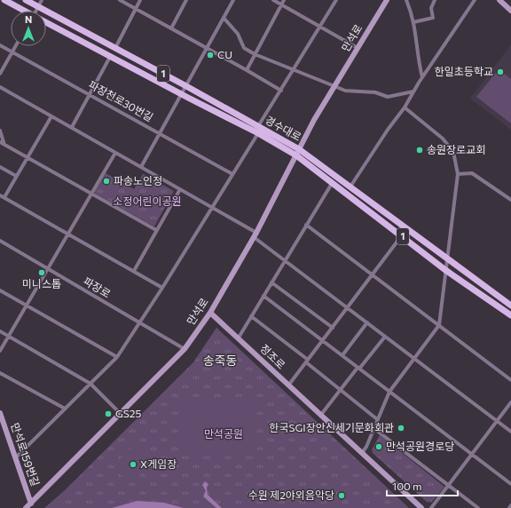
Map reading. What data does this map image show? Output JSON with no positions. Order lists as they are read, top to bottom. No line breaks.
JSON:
{"streets":{"main road":["1","경수대로"],"street":["만석로","파장천로30번길","파장로","정조로","만석로159번길"]},"crossings":[["만석로","경수대로"],["만석로","파장로"],["만석로","정조로"],["만석로","만석로159번길"]],"districts":["송죽동"],"parks":["소정어린이공원","만석공원"],"places":["CU","한일초등학교","송원장로교회","파송노인정","미니스톱","GS25","한국SGI장안신세기문화회관","만석공원경로당","X게임장","수원 제2야외음악당"],"scale_bar":"100 m","north":"top"}
